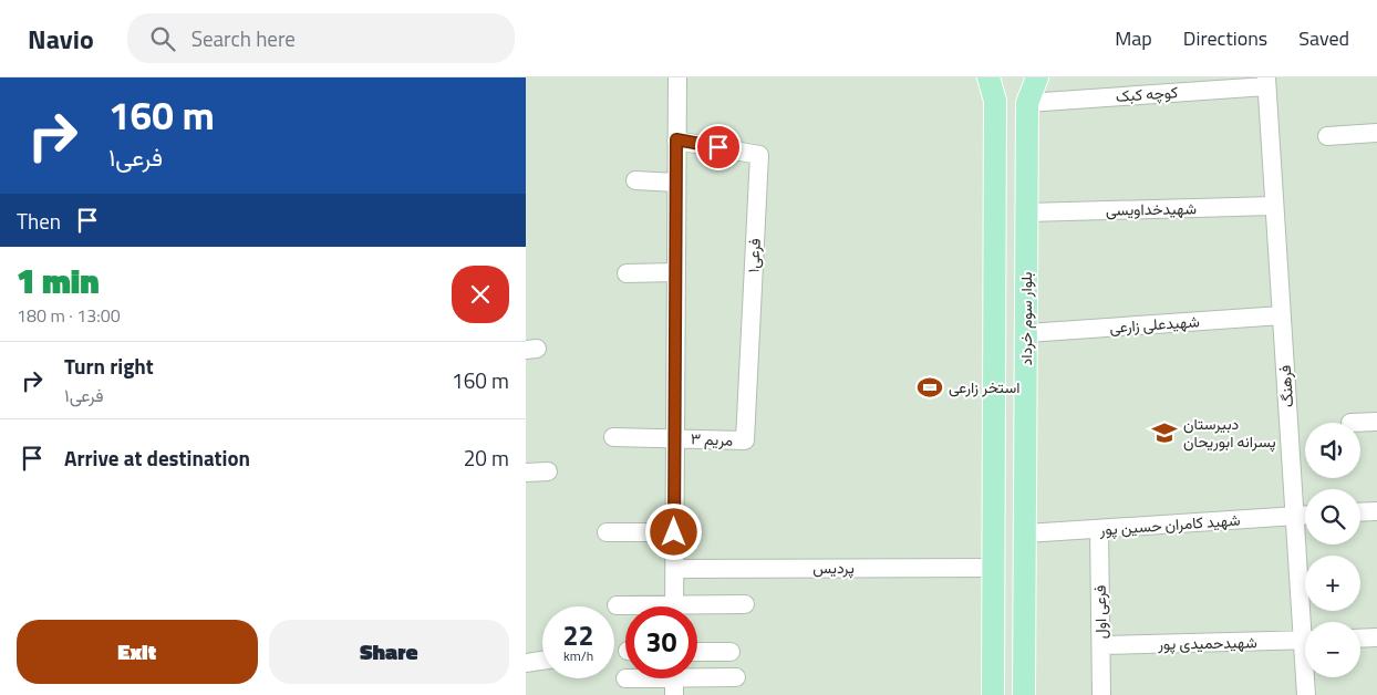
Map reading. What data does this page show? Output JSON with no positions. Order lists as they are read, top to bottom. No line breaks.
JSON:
{"streets":{"main road":["بلوار سوم خرداد"],"street":["کوچه کبک","شهیدخداویسی","فرعی۱","شهیدعلی زارعی","فرهنگ","مریم ۳","شهید کامران حسین پور","پردیس","فرعی اول","شهیدحمیدی پور"]},"crossings":[["کوچه کبک","بلوار سوم خرداد"],["کوچه کبک","فرهنگ"],["شهیدخداویسی","بلوار سوم خرداد"],["شهیدخداویسی","فرهنگ"],["فرعی۱","مریم ۳"],["بلوار سوم خرداد","شهیدعلی زارعی"],["بلوار سوم خرداد","شهید کامران حسین پور"],["بلوار سوم خرداد","پردیس"],["شهیدعلی زارعی","فرهنگ"],["فرهنگ","شهید کامران حسین پور"],["شهید کامران حسین پور","فرعی اول"],["فرعی اول","شهیدحمیدی پور"]],"places":{"sports":["استخر زارعی"],"school or university":["دبیرستان پسرانه ابوریحان"]},"page":{"header":"Navio","search":"Search here","nav":["Map","Directions","Saved"],"turn":["160 m","فرعی۱"],"then":"Then","heading":["1 min","180 m · 13:00"],"list":[{"name":"Turn right","note":"فرعی۱","value":"160 m"},{"name":"Arrive at destination","value":"20 m"}],"map_buttons":["+","−"],"speed":"22 km/h","limit":"30","buttons":["Exit","Share"]}}
